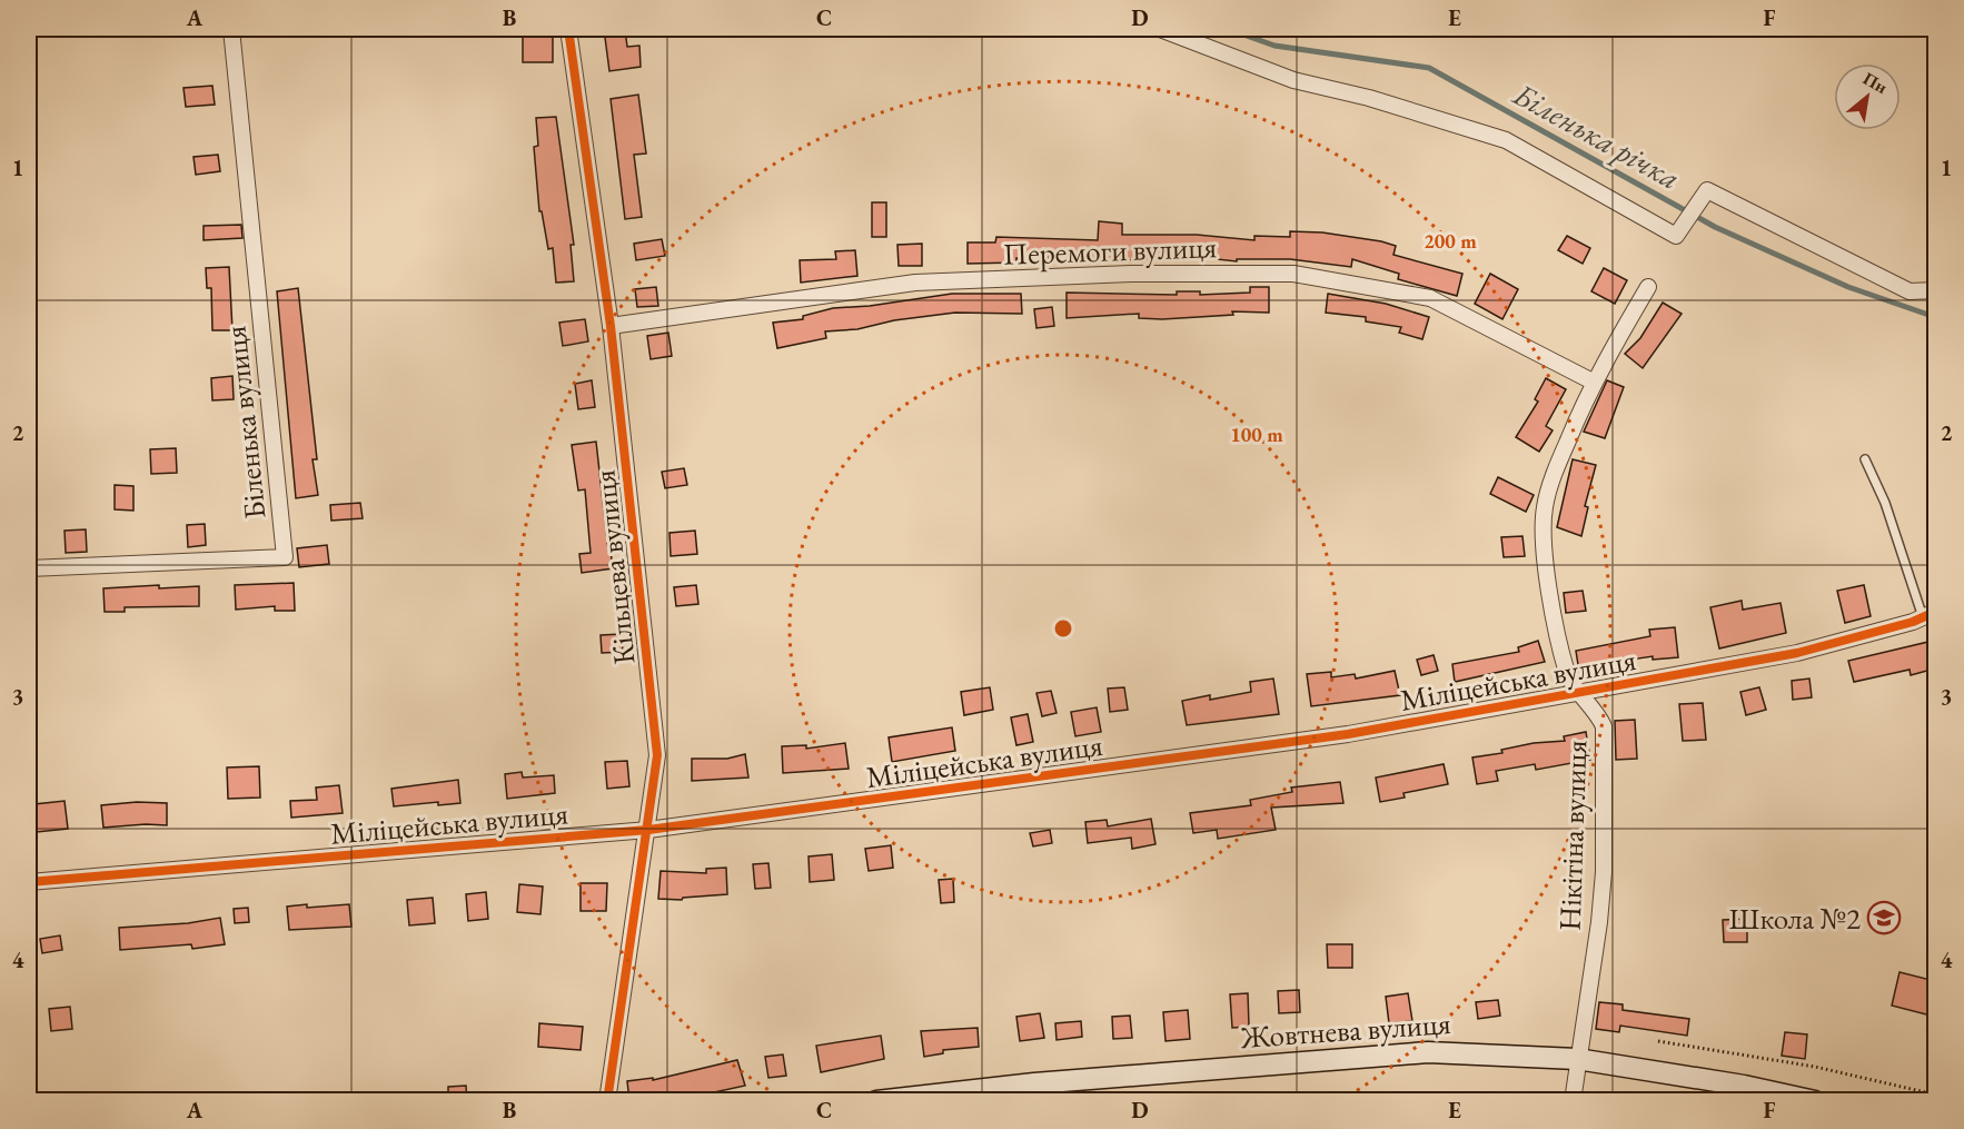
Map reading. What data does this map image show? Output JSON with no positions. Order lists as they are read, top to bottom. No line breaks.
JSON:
{"streets":{"main road":["Жовтнева вулиця"],"street":["Перемоги вулиця","Біленька вулиця","Кільцева вулиця","Міліцейська вулиця","Нікітіна вулиця"]},"crossings":[["Перемоги вулиця","Кільцева вулиця"],["Перемоги вулиця","Нікітіна вулиця"],["Кільцева вулиця","Міліцейська вулиця"],["Міліцейська вулиця","Нікітіна вулиця"],["Нікітіна вулиця","Жовтнева вулиця"]],"water":["Біленька річка"],"places":{"school or university":["Школа №2"]},"north":"top right","grid":{"columns":["A","B","C","D","E","F"],"rows":["1","2","3","4"]},"rings":["200 m","100 m"]}
